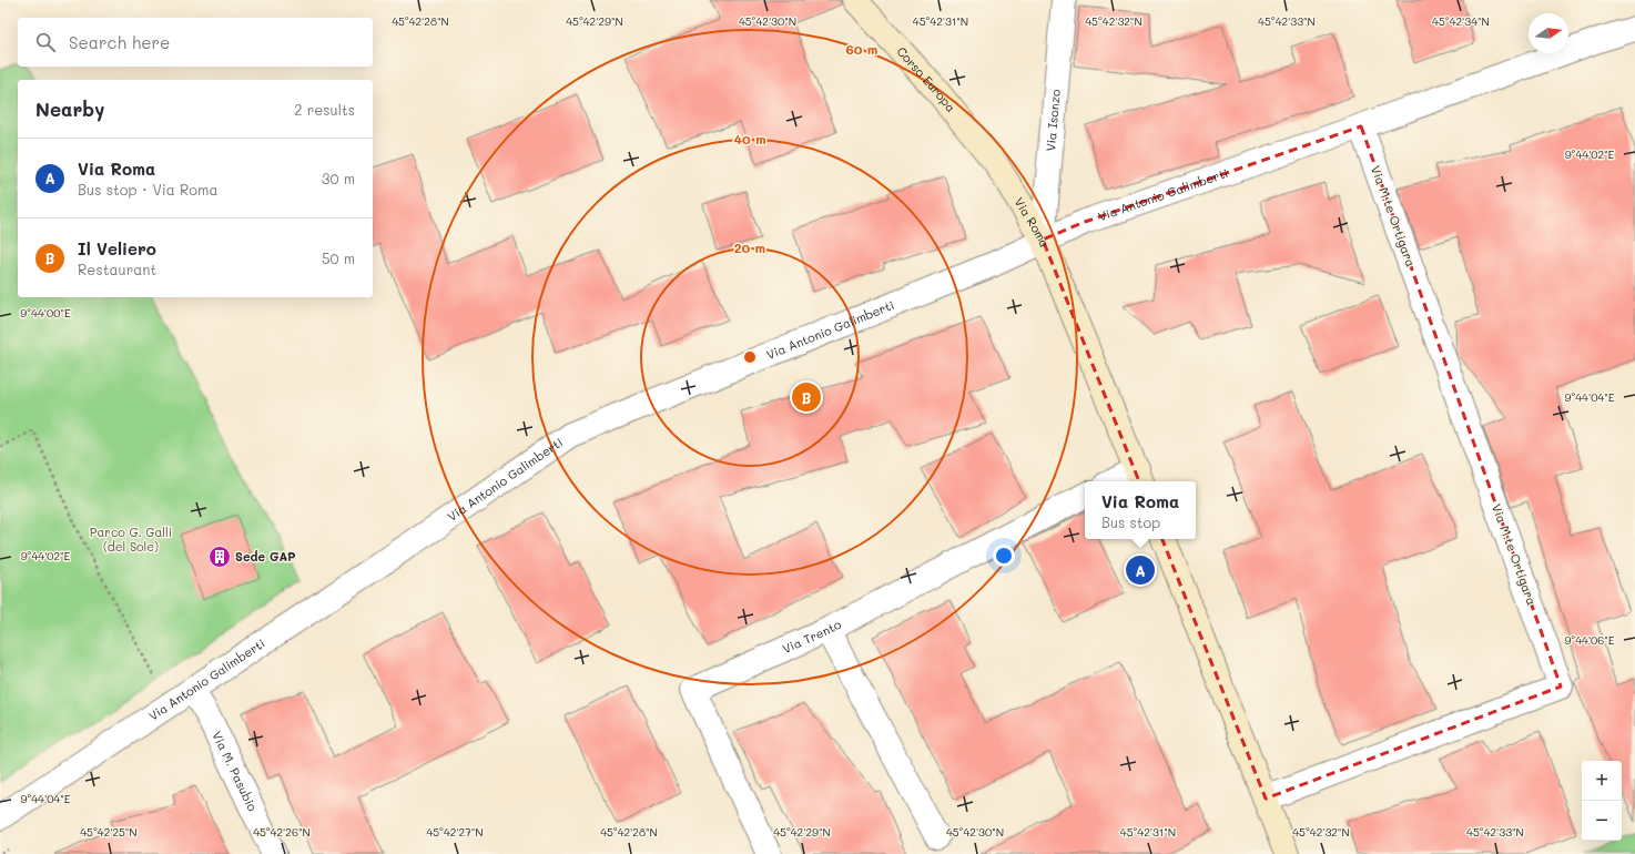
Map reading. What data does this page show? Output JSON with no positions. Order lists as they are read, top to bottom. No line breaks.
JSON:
{"streets":{"street":["Corso Europa","Via Isonzo","Via Antonio Galimberti","Via M.te Ortigara","Via Roma","Via Trento","Via M. Pasubio"]},"crossings":[["Corso Europa","Via Roma"],["Via Isonzo","Via Antonio Galimberti"],["Via Isonzo","Via Roma"],["Via Antonio Galimberti","Via M.te Ortigara"],["Via Antonio Galimberti","Via Roma"],["Via Antonio Galimberti","Via M. Pasubio"]],"parks":["Parco G. Galli (del Sole)"],"places":{"building":["Sede GAP"]},"north":"right","page":{"search":"Search here","heading":["Nearby","2 results"],"list":[{"mark":"A","name":"Via Roma","note":"Bus stop · Via Roma","value":"30 m"},{"mark":"B","name":"Il Veliero","note":"Restaurant","value":"50 m"}],"pins":["B","A"],"popup":["Via Roma","Bus stop"],"map_buttons":["+","−"]},"coordinates":["45°42'28\"N","45°42'29\"N","45°42'30\"N","45°42'31\"N","45°42'32\"N","45°42'33\"N","45°42'34\"N","9°44'02\"E","9°44'00\"E","9°44'04\"E","9°44'06\"E","45°42'25\"N","45°42'26\"N","45°42'27\"N"],"rings":["60 m","40 m","20 m"]}
